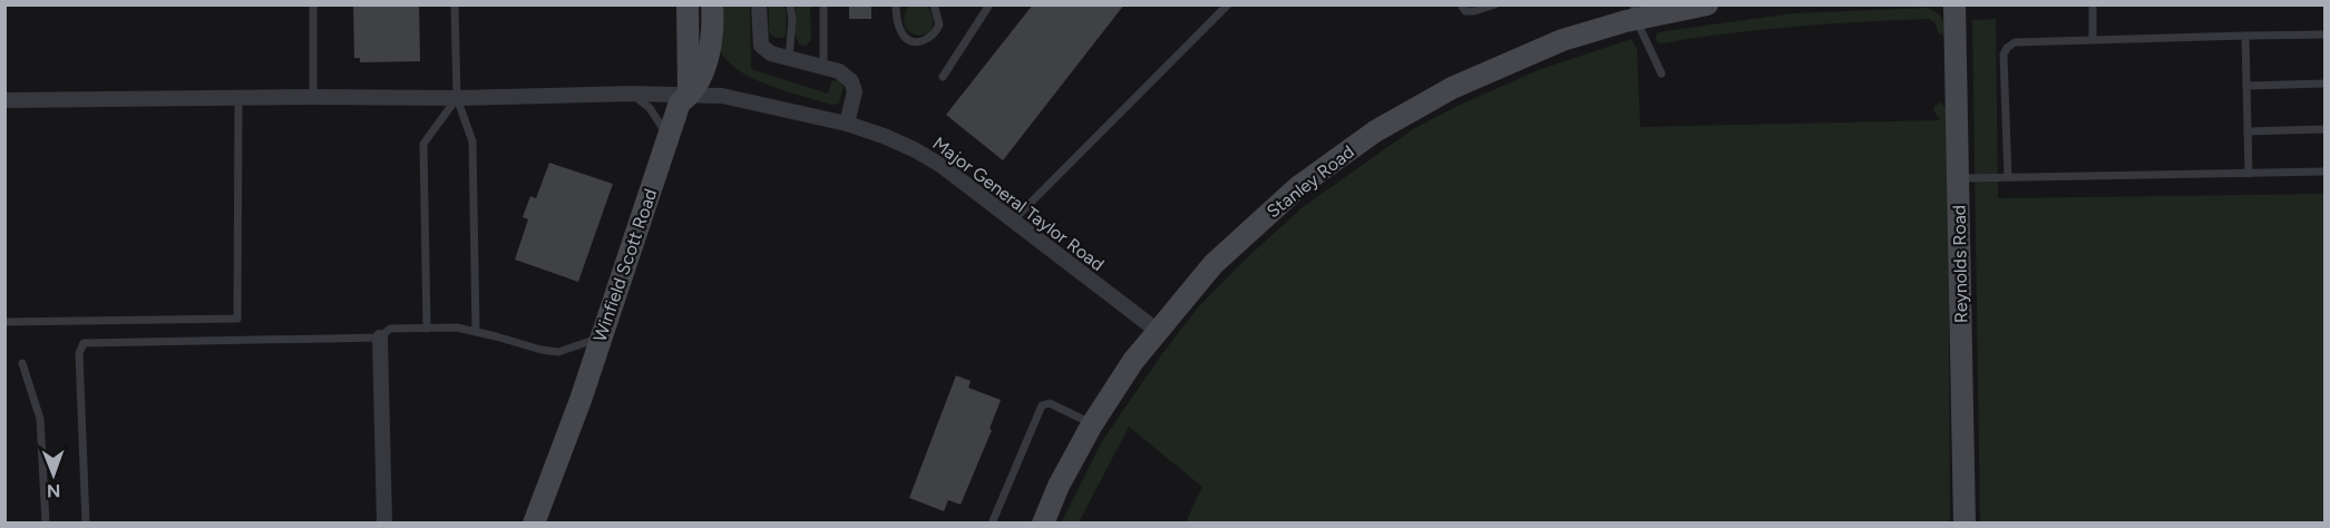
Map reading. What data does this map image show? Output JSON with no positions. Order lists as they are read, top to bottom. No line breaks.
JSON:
{"streets":{"street":["Stanley Road","Major General Taylor Road","Reynolds Road","Winfield Scott Road"]},"crossings":[["Stanley Road","Major General Taylor Road"],["Major General Taylor Road","Winfield Scott Road"]],"north":"bottom"}
